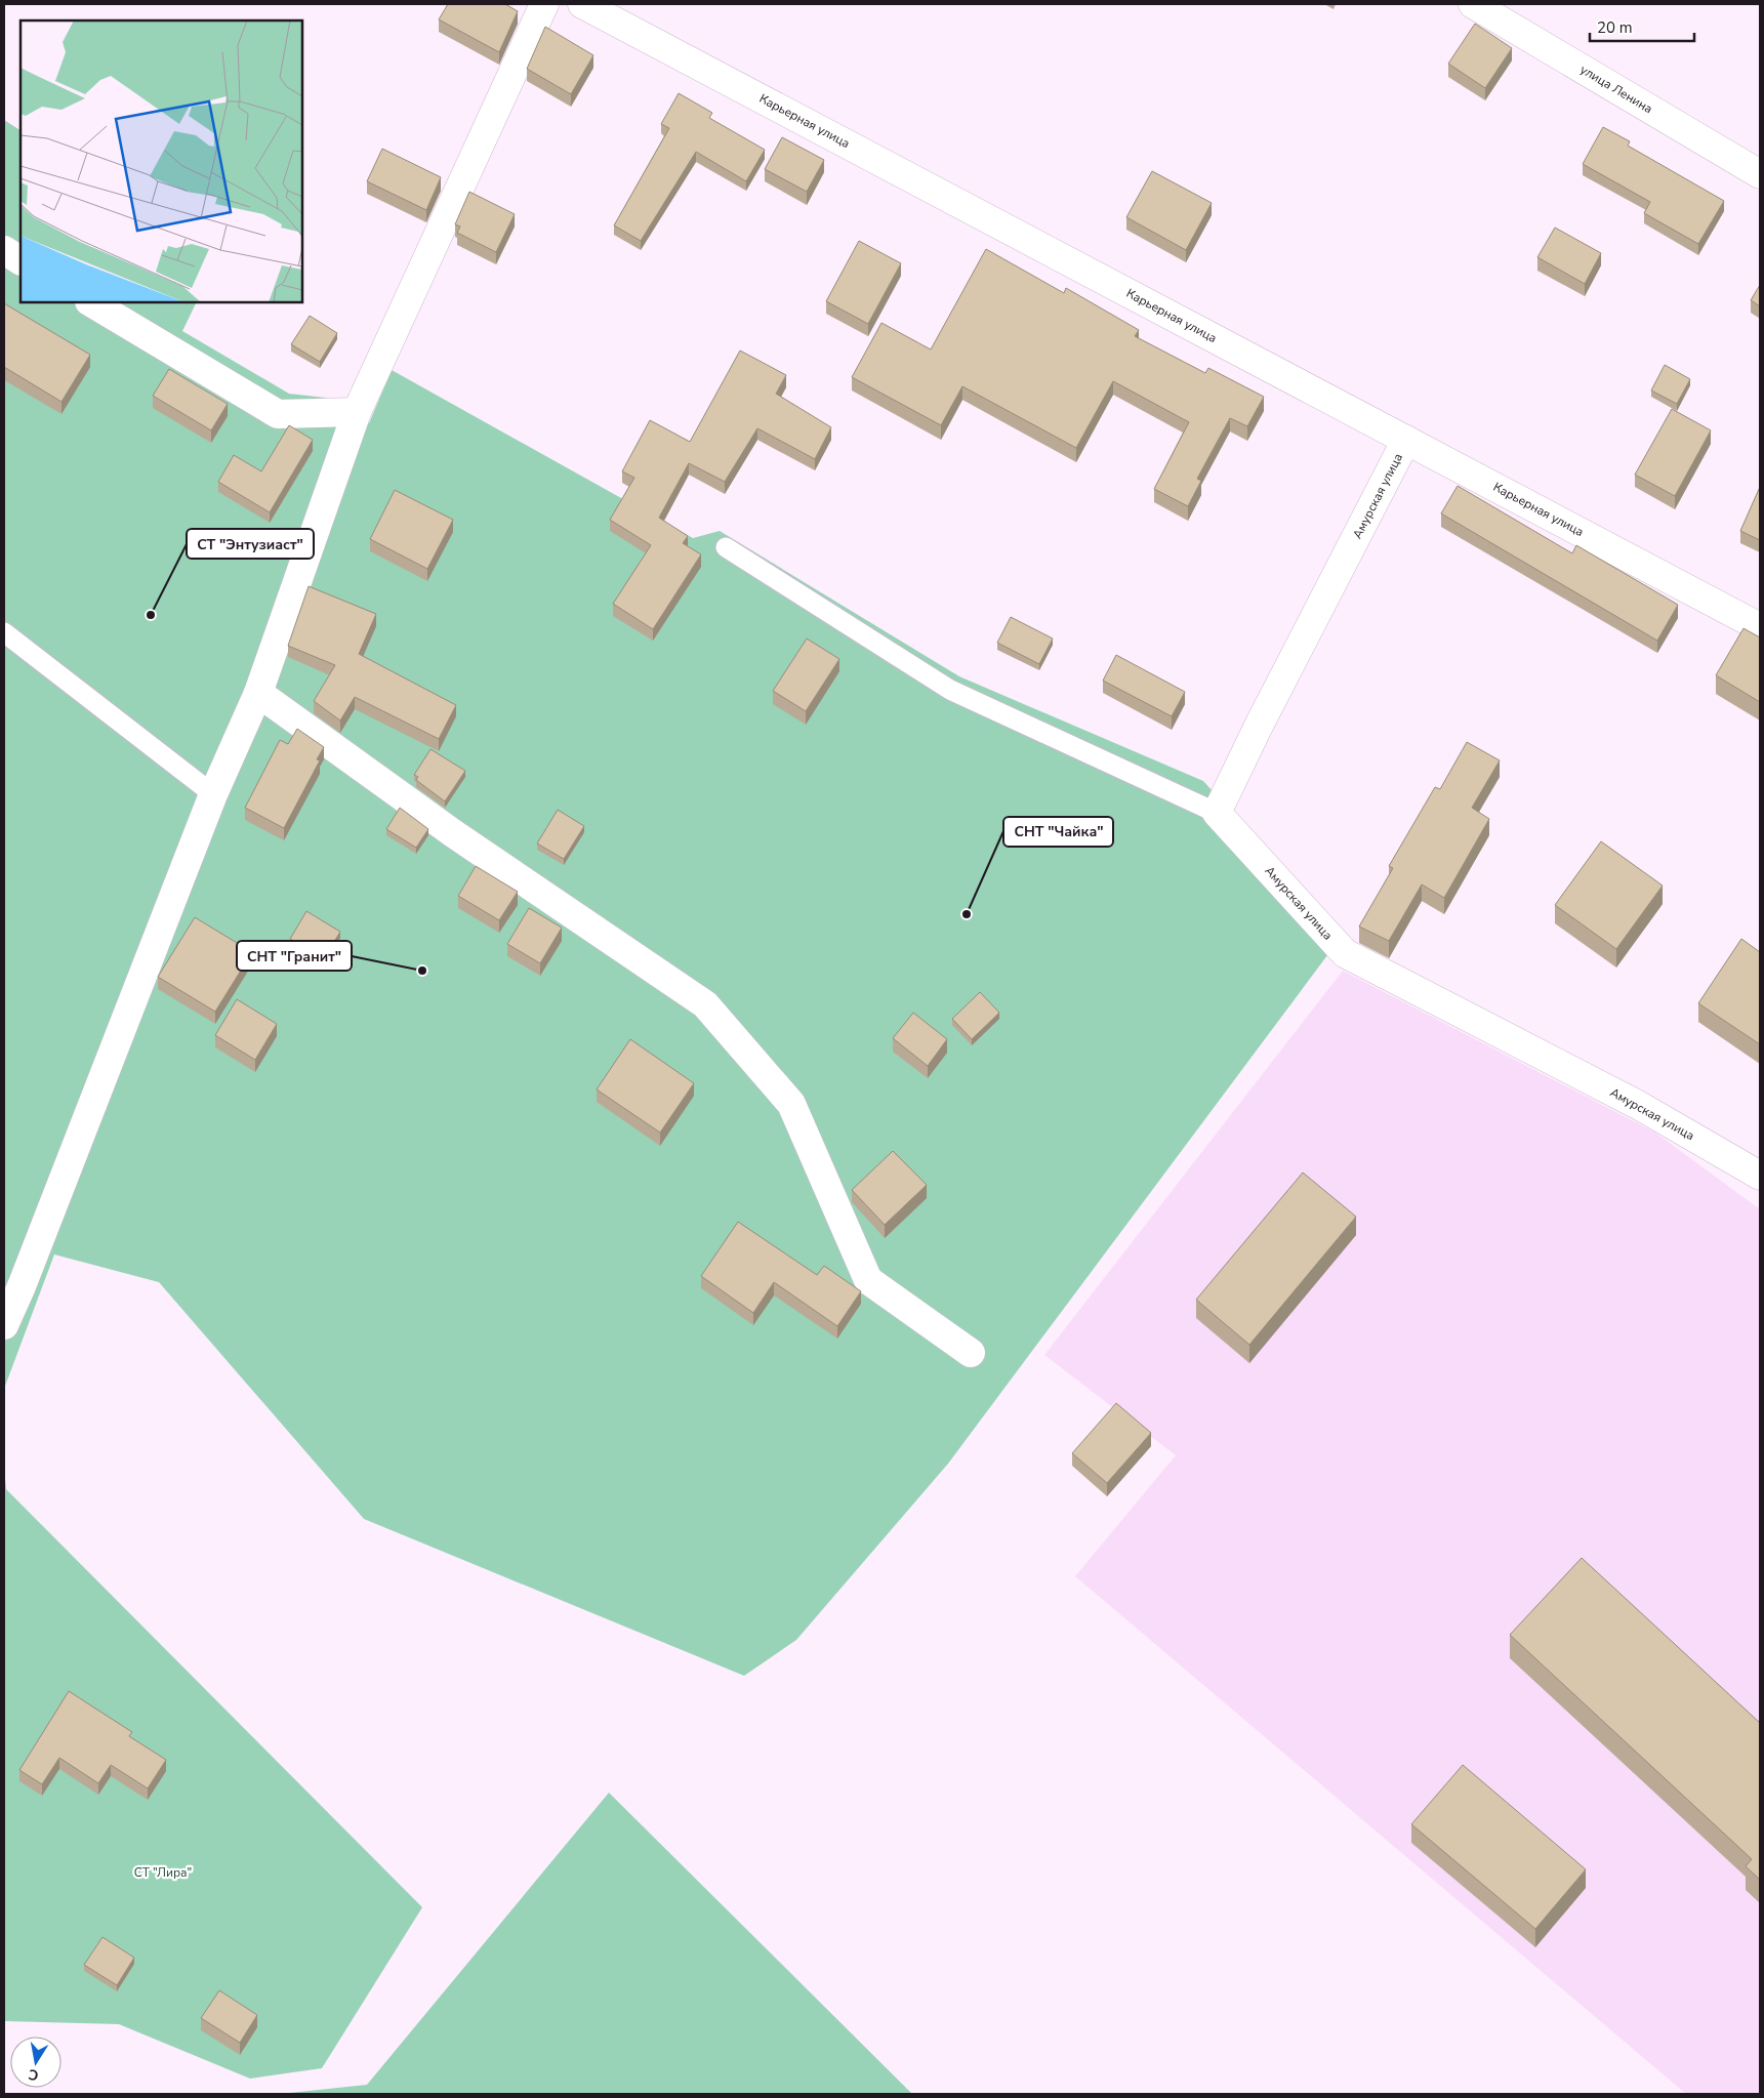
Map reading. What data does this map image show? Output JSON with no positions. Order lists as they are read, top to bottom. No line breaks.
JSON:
{"streets":{"street":["улица Ленина","Карьерная улица","Амурская улица"]},"crossings":[["Карьерная улица","Амурская улица"]],"parks":["СТ \"Лира\""],"places":["СТ \"Энтузиаст\"","СНТ \"Чайка\"","СНТ \"Гранит\""],"scale_bar":"20 m","north":"bottom"}
